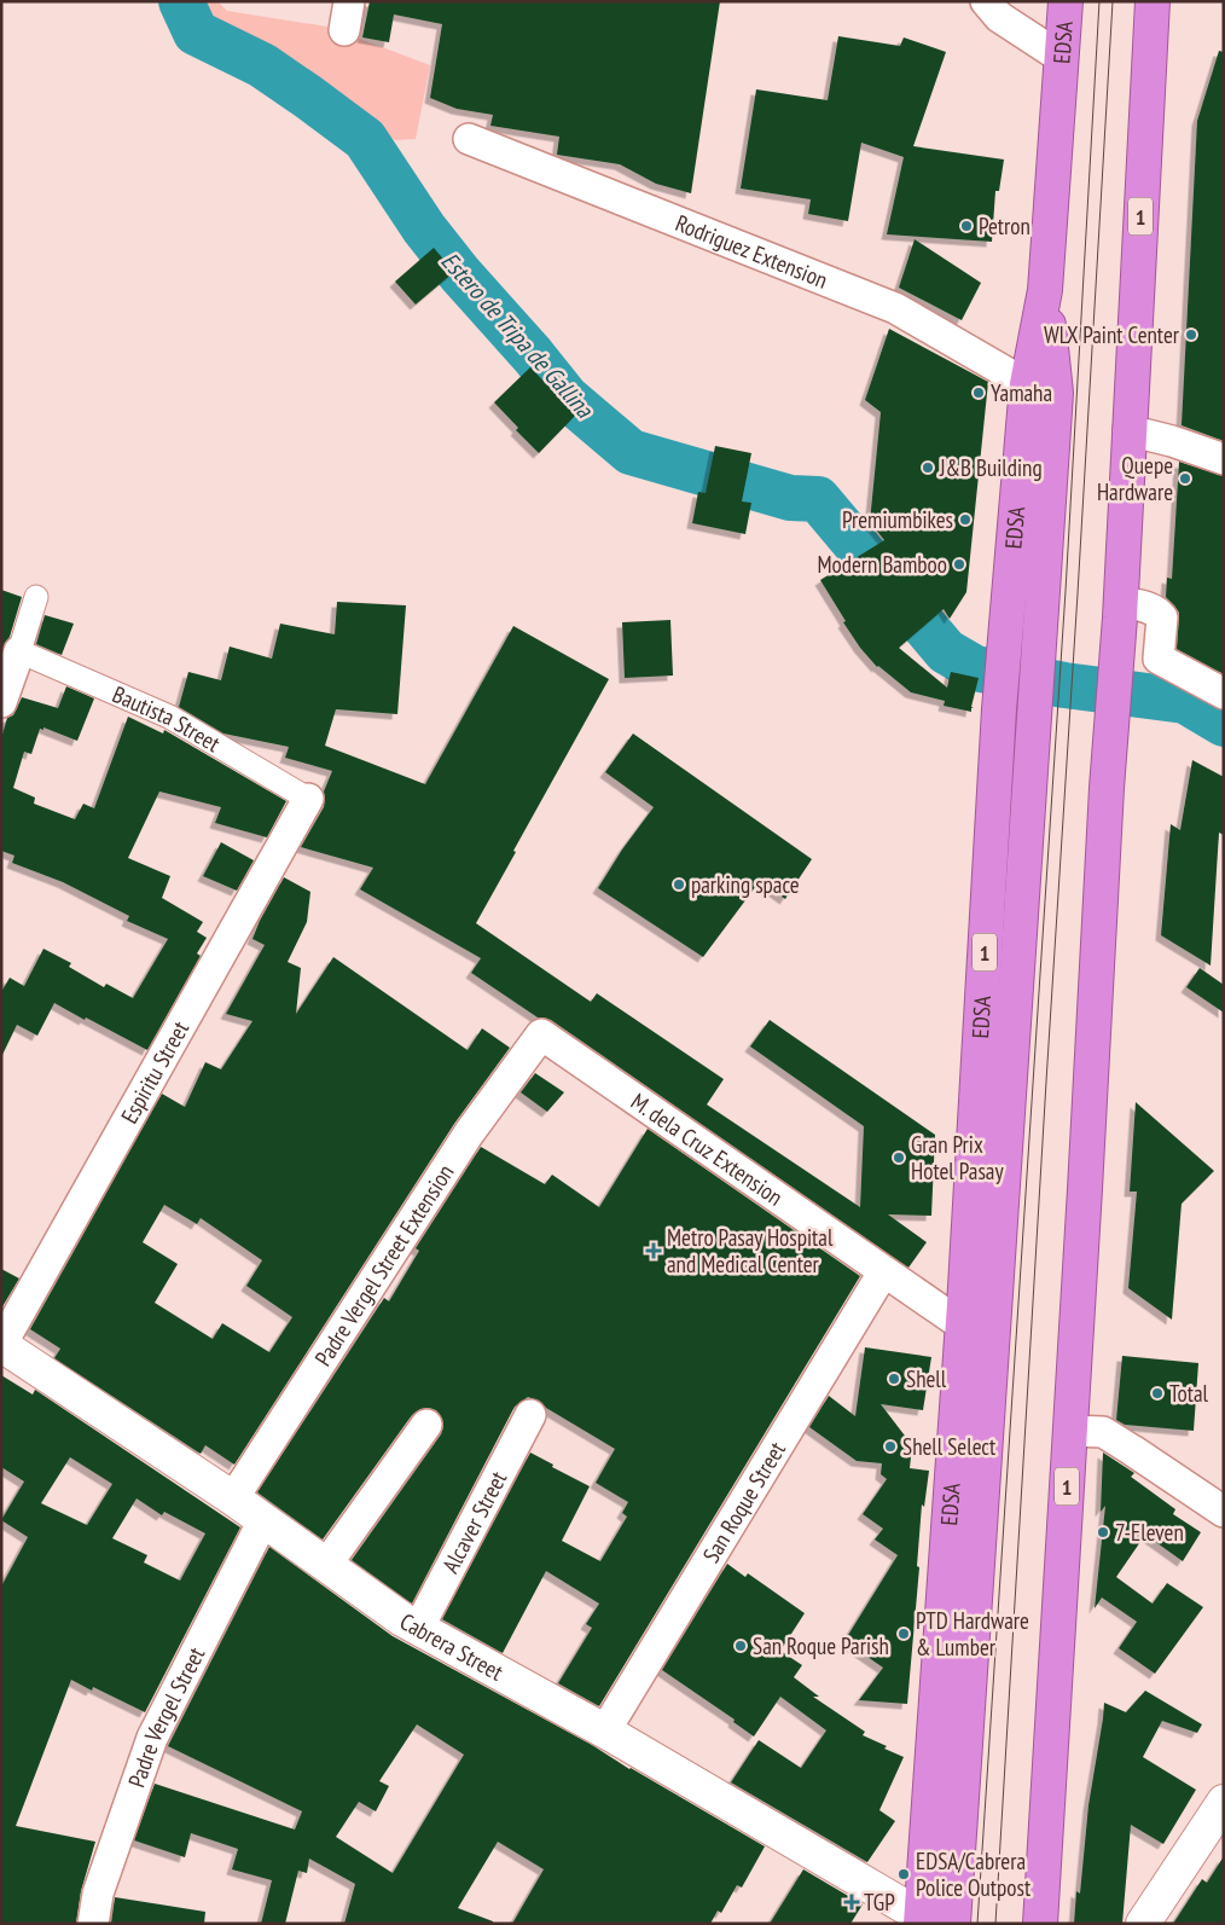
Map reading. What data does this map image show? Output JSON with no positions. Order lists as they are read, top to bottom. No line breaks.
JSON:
{"streets":{"highway":["EDSA","1"],"street":["Rodriguez Extension","Bautista Street","Espiritu Street","M. dela Cruz Extension","Padre Vergel Street Extension","San Roque Street","Alcaver Street","Cabrera Street","Padre Vergel Street"]},"crossings":[["EDSA","Rodriguez Extension"],["EDSA","M. dela Cruz Extension"],["EDSA","Cabrera Street"],["Bautista Street","Espiritu Street"],["Espiritu Street","Cabrera Street"],["M. dela Cruz Extension","Padre Vergel Street Extension"],["M. dela Cruz Extension","San Roque Street"],["Padre Vergel Street Extension","Cabrera Street"],["San Roque Street","Cabrera Street"],["Alcaver Street","Cabrera Street"],["Cabrera Street","Padre Vergel Street"]],"water":["Estero de Tripa de Gallina"],"places":{"other":["Petron","WLX Paint Center","Yamaha","J&B Building","Quepe Hardware","Premiumbikes","Modern Bamboo","parking space","Gran Prix Hotel Pasay","Shell","Total","Shell Select","7-Eleven","PTD Hardware & Lumber","San Roque Parish","EDSA/Cabrera Police Outpost"],"health":["Metro Pasay Hospital and Medical Center","TGP"]}}
